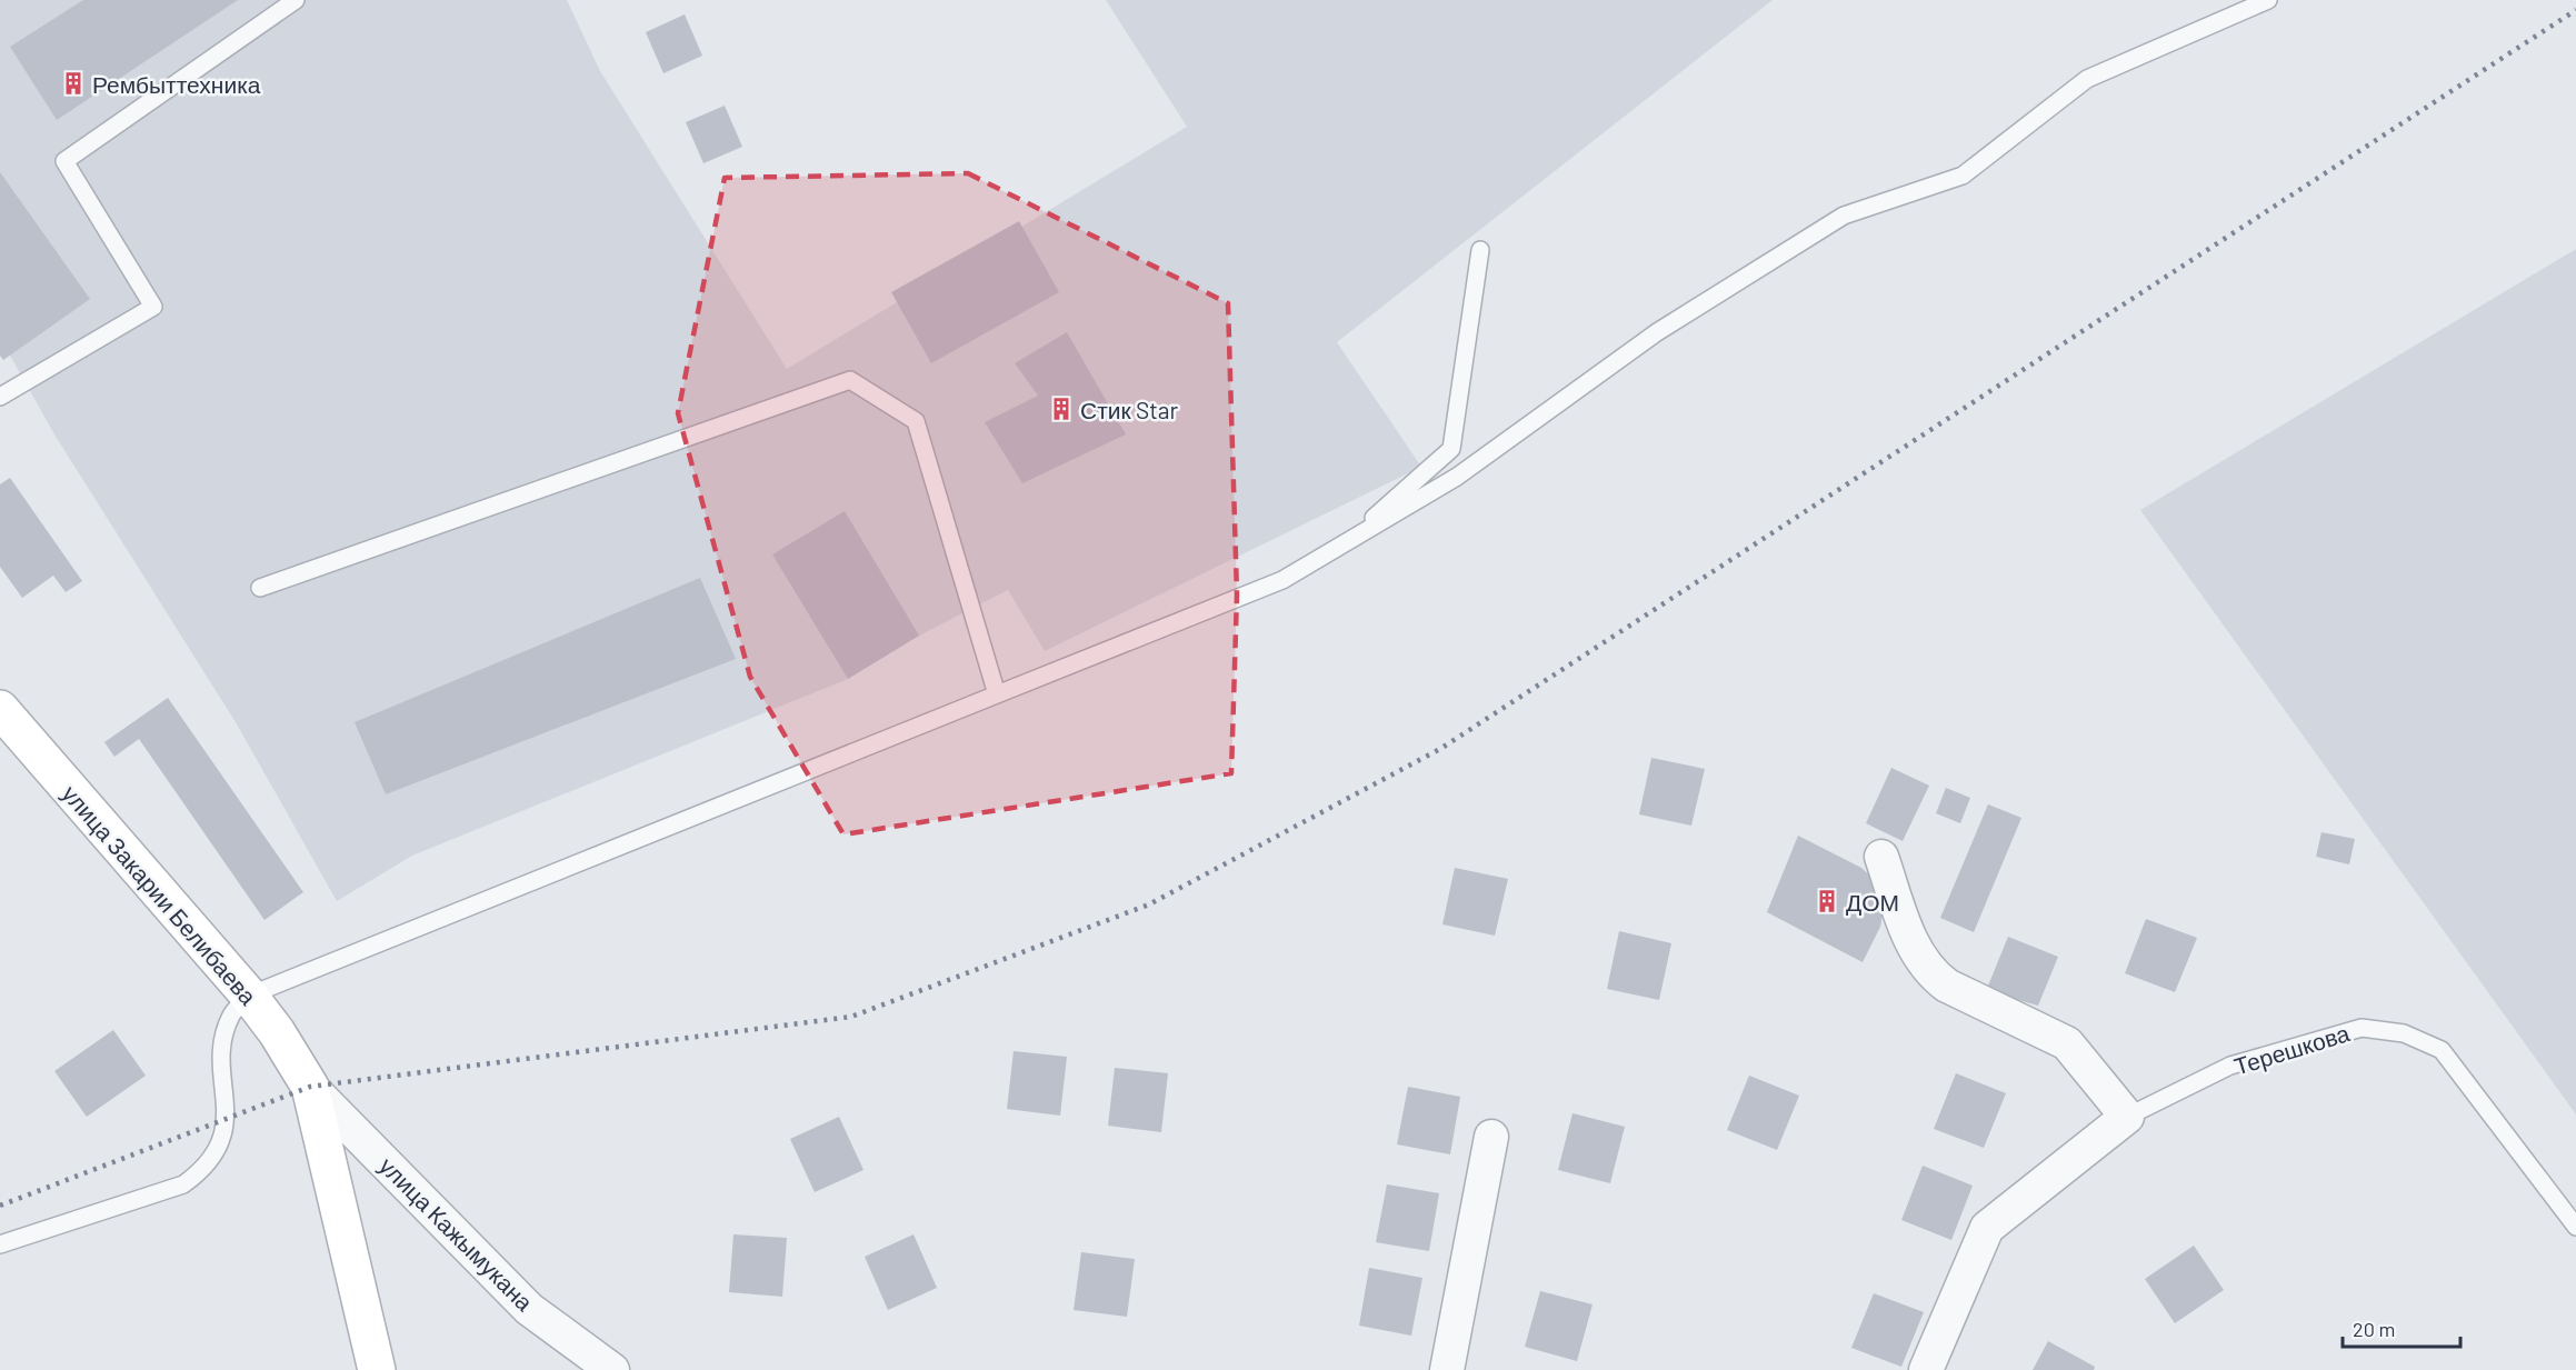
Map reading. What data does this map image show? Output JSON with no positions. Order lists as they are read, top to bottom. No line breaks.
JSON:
{"streets":{"street":["улица Закарии Белибаева","улица Кажымукана"],"lane":["Терешкова"]},"crossings":[["улица Закарии Белибаева","улица Кажымукана"]],"places":{"building":["Рембыттехника","Стик Star","ДОМ"]},"scale_bar":"20 m"}
